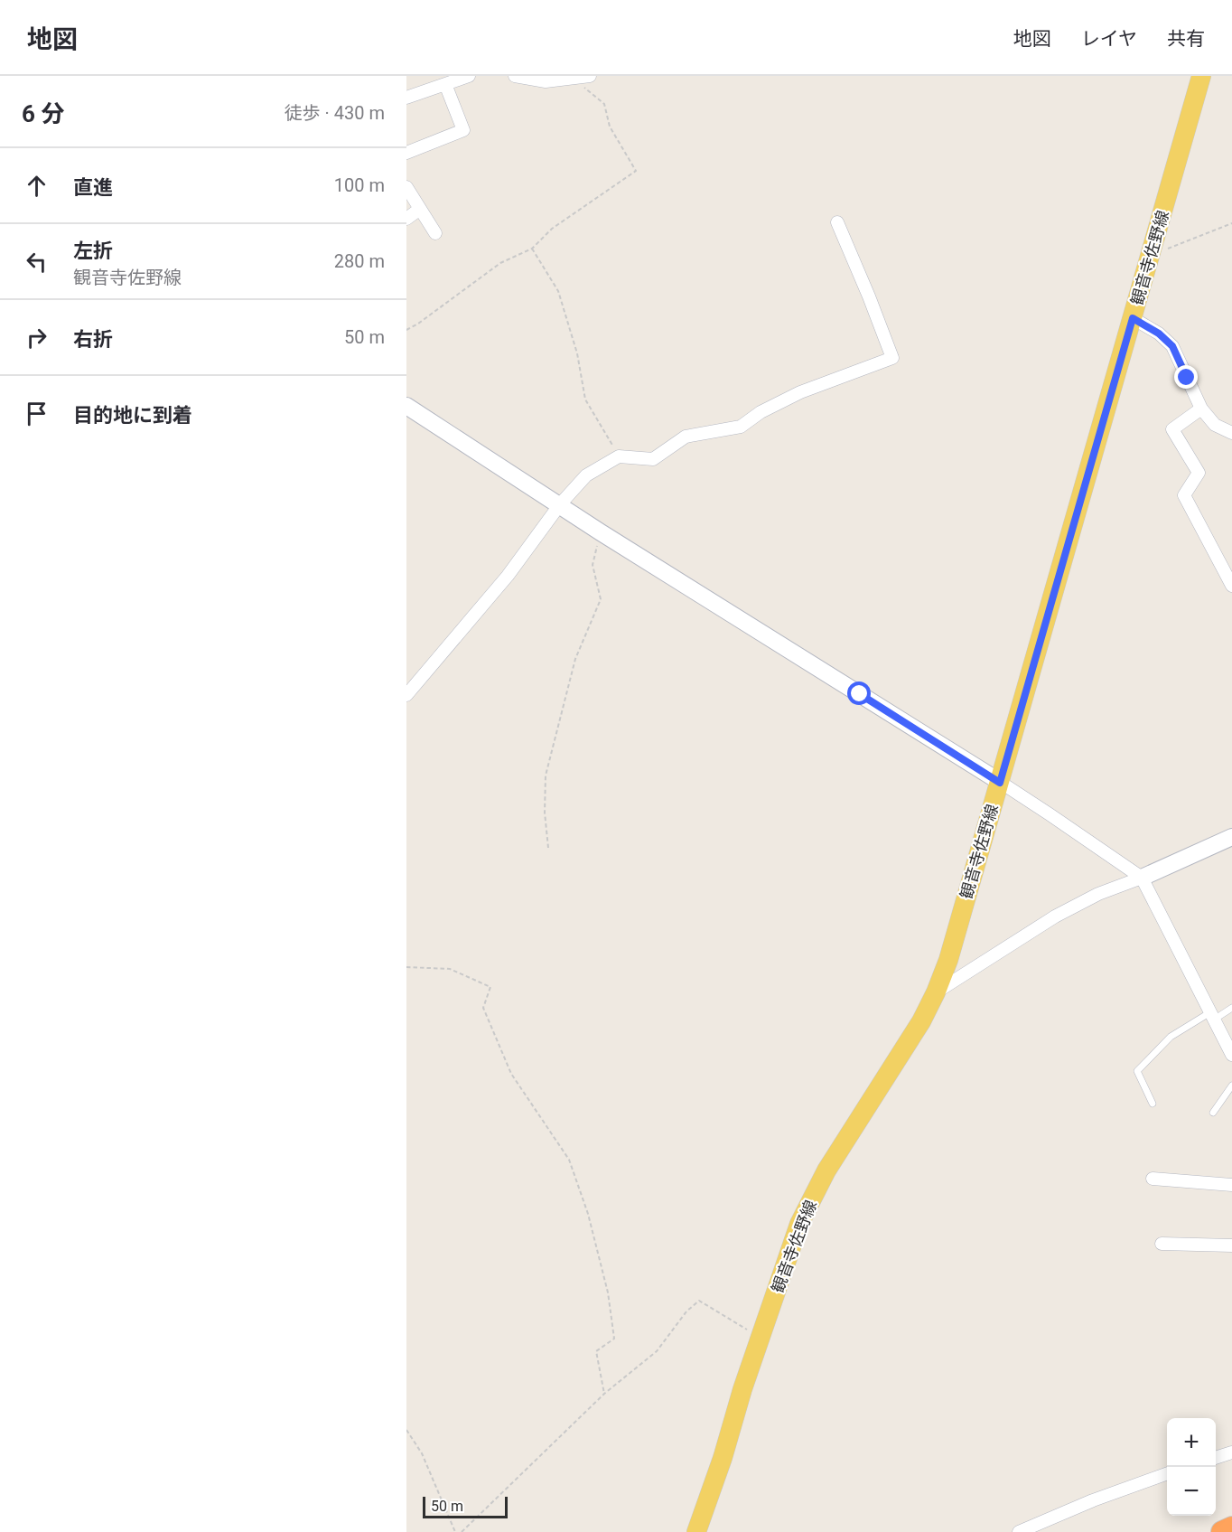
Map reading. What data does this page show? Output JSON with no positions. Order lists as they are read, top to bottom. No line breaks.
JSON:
{"streets":{"main road":["観音寺佐野線"]},"scale_bar":"50 m","page":{"header":"地図","nav":["地図","レイヤ","共有"],"heading":["6 分","徒歩 · 430 m"],"list":[["直進","100 m"],["左折","観音寺佐野線","280 m"],["右折","50 m"],"目的地に到着"],"map_buttons":["+","−"],"scale":"50 m"}}
